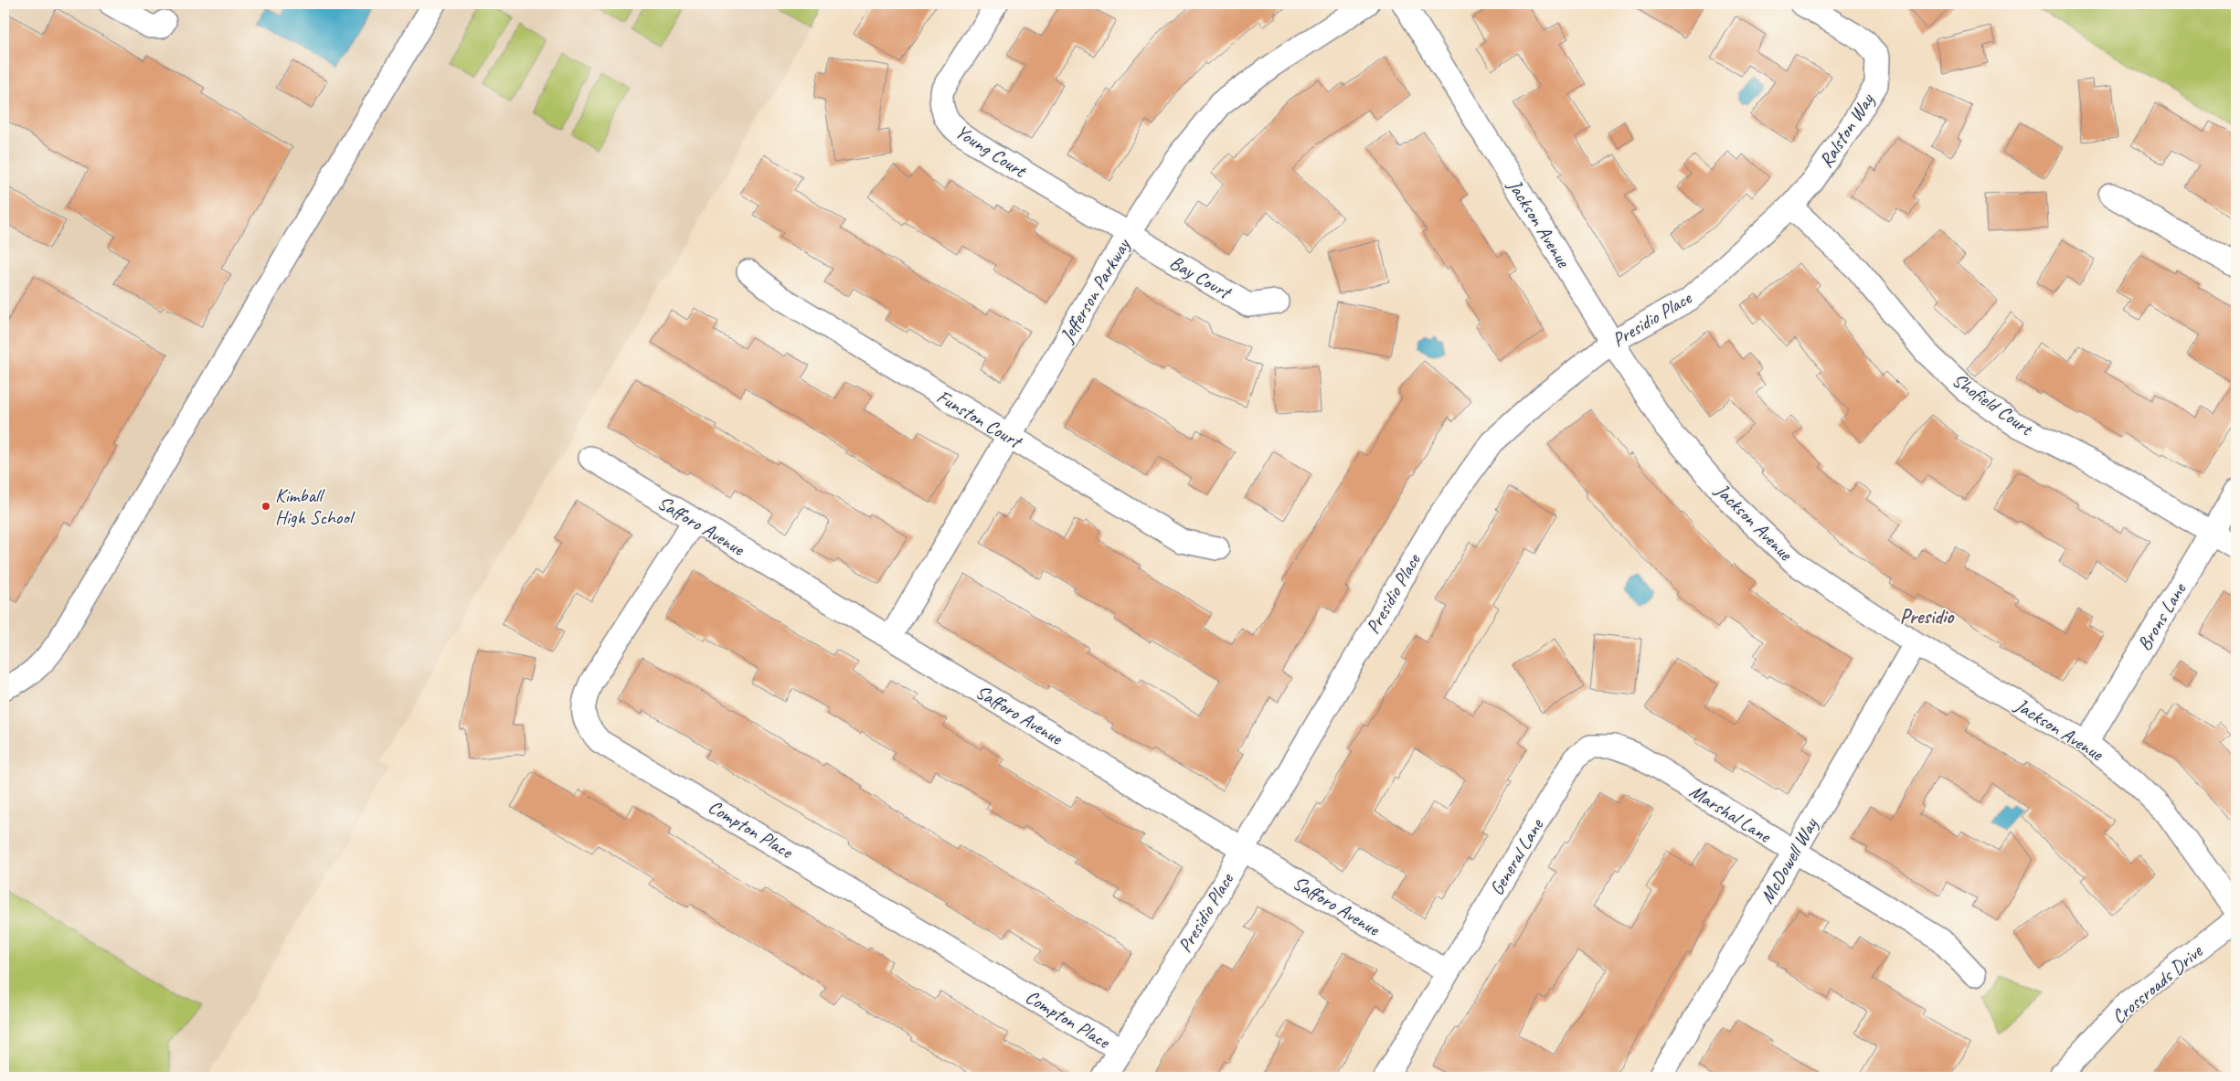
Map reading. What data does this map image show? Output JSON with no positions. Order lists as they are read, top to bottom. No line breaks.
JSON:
{"streets":{"street":["Ralston Way","Young Court","Jackson Avenue","Bay Court","Jefferson Parkway","Presidio Place","Shofield Court","Funston Court","Safforo Avenue","Brons Lane","Marshal Lane","Compton Place","General Lane","McDowell Way","Crossroads Drive"]},"crossings":[["Ralston Way","Presidio Place"],["Ralston Way","Shofield Court"],["Young Court","Bay Court"],["Young Court","Jefferson Parkway"],["Jackson Avenue","Presidio Place"],["Jackson Avenue","Brons Lane"],["Jackson Avenue","McDowell Way"],["Bay Court","Jefferson Parkway"],["Jefferson Parkway","Funston Court"],["Jefferson Parkway","Safforo Avenue"],["Presidio Place","Shofield Court"],["Presidio Place","Safforo Avenue"],["Presidio Place","Compton Place"],["Shofield Court","Brons Lane"],["Safforo Avenue","Compton Place"],["Safforo Avenue","General Lane"],["Marshal Lane","General Lane"],["Marshal Lane","McDowell Way"]],"districts":["Presidio"],"places":["Kimball High School"]}
